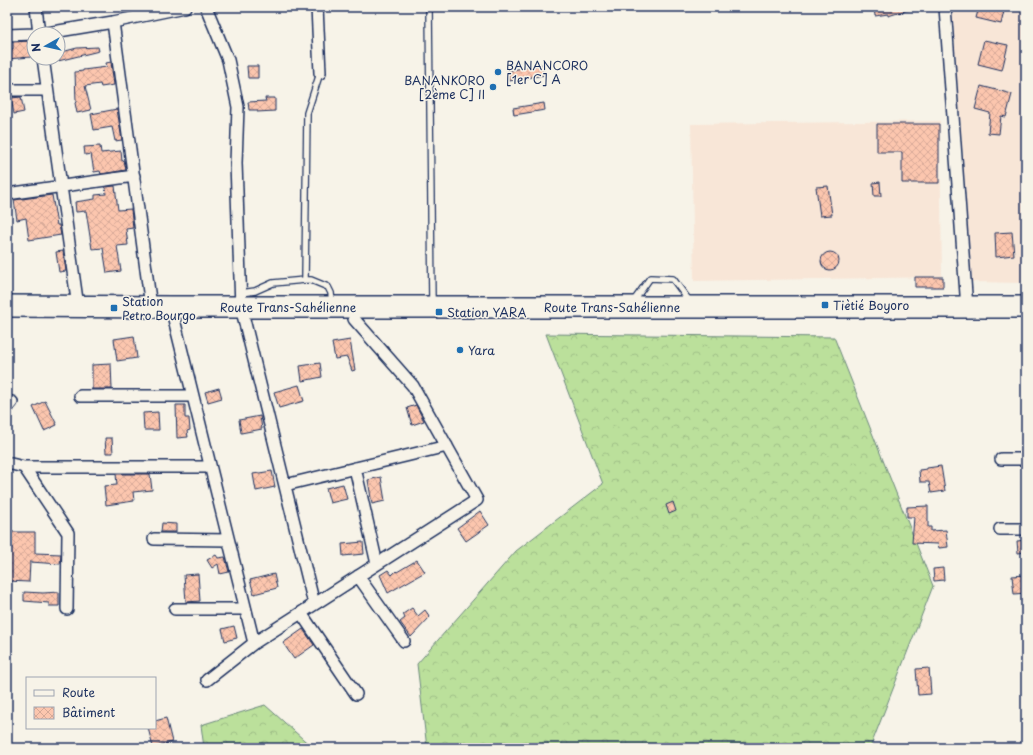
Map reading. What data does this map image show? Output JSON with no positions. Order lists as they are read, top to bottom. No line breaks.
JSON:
{"streets":{"highway":["Route Trans-Sahélienne"]},"places":{"other":["BANANCORO [1er C] A","BANANKORO [2ème C] II","Yara"],"transit":["Tiètié Boyoro","Station Petro Bourgo","Station YARA"]},"legend":["Route","Bâtiment"],"north":"left"}
